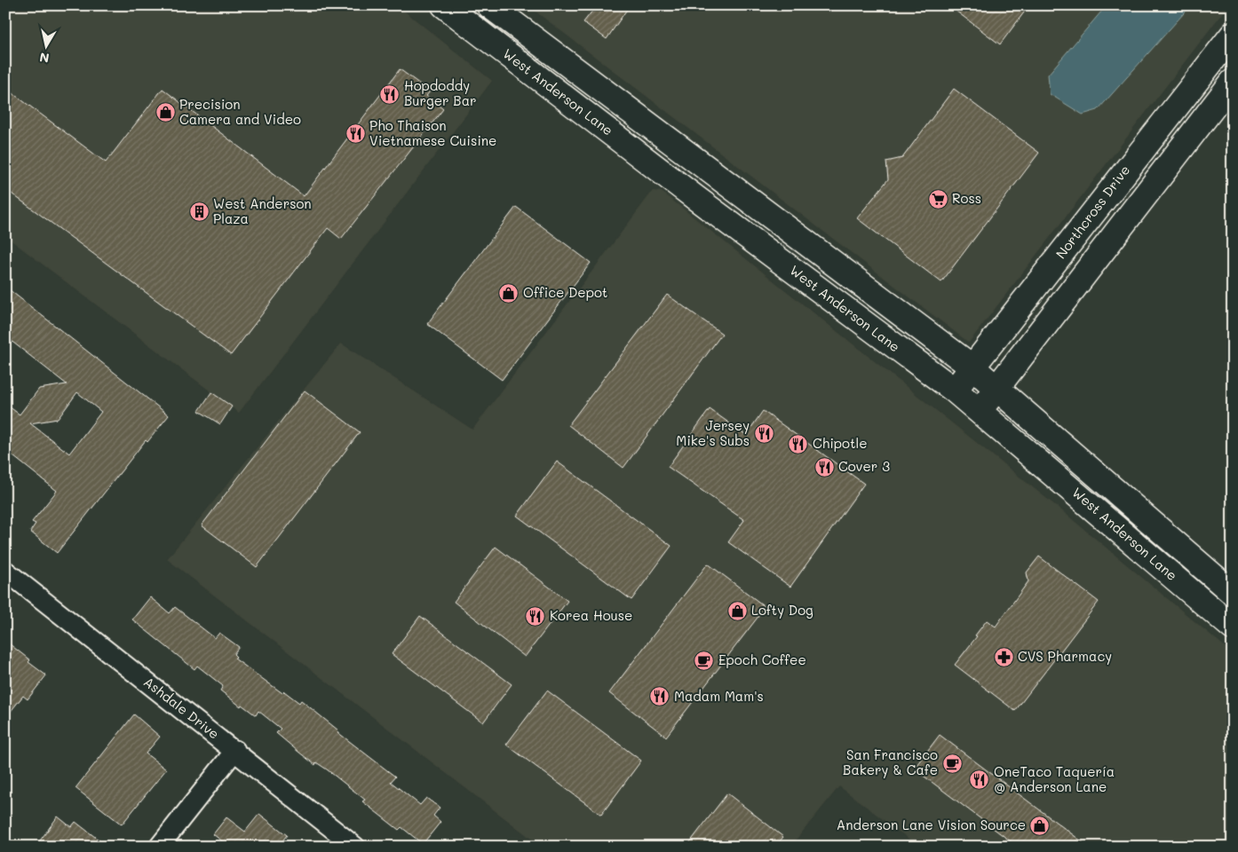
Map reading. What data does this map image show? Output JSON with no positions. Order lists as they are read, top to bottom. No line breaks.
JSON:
{"streets":{"main road":["West Anderson Lane","Northcross Drive"],"street":["Ashdale Drive"]},"crossings":[["West Anderson Lane","Northcross Drive"]],"places":{"restaurant":["Hopdoddy Burger Bar","Pho Thaison Vietnamese Cuisine","Jersey Mike's Subs","Chipotle","Cover 3","Korea House","Madam Mam's","OneTaco Taquería @ Anderson Lane"],"shop":["Precision Camera and Video","Office Depot","Lofty Dog","Anderson Lane Vision Source"],"supermarket":["Ross"],"building":["West Anderson Plaza"],"pharmacy":["CVS Pharmacy"],"cafe":["Epoch Coffee","San Francisco Bakery & Cafe"]},"north":"bottom"}
